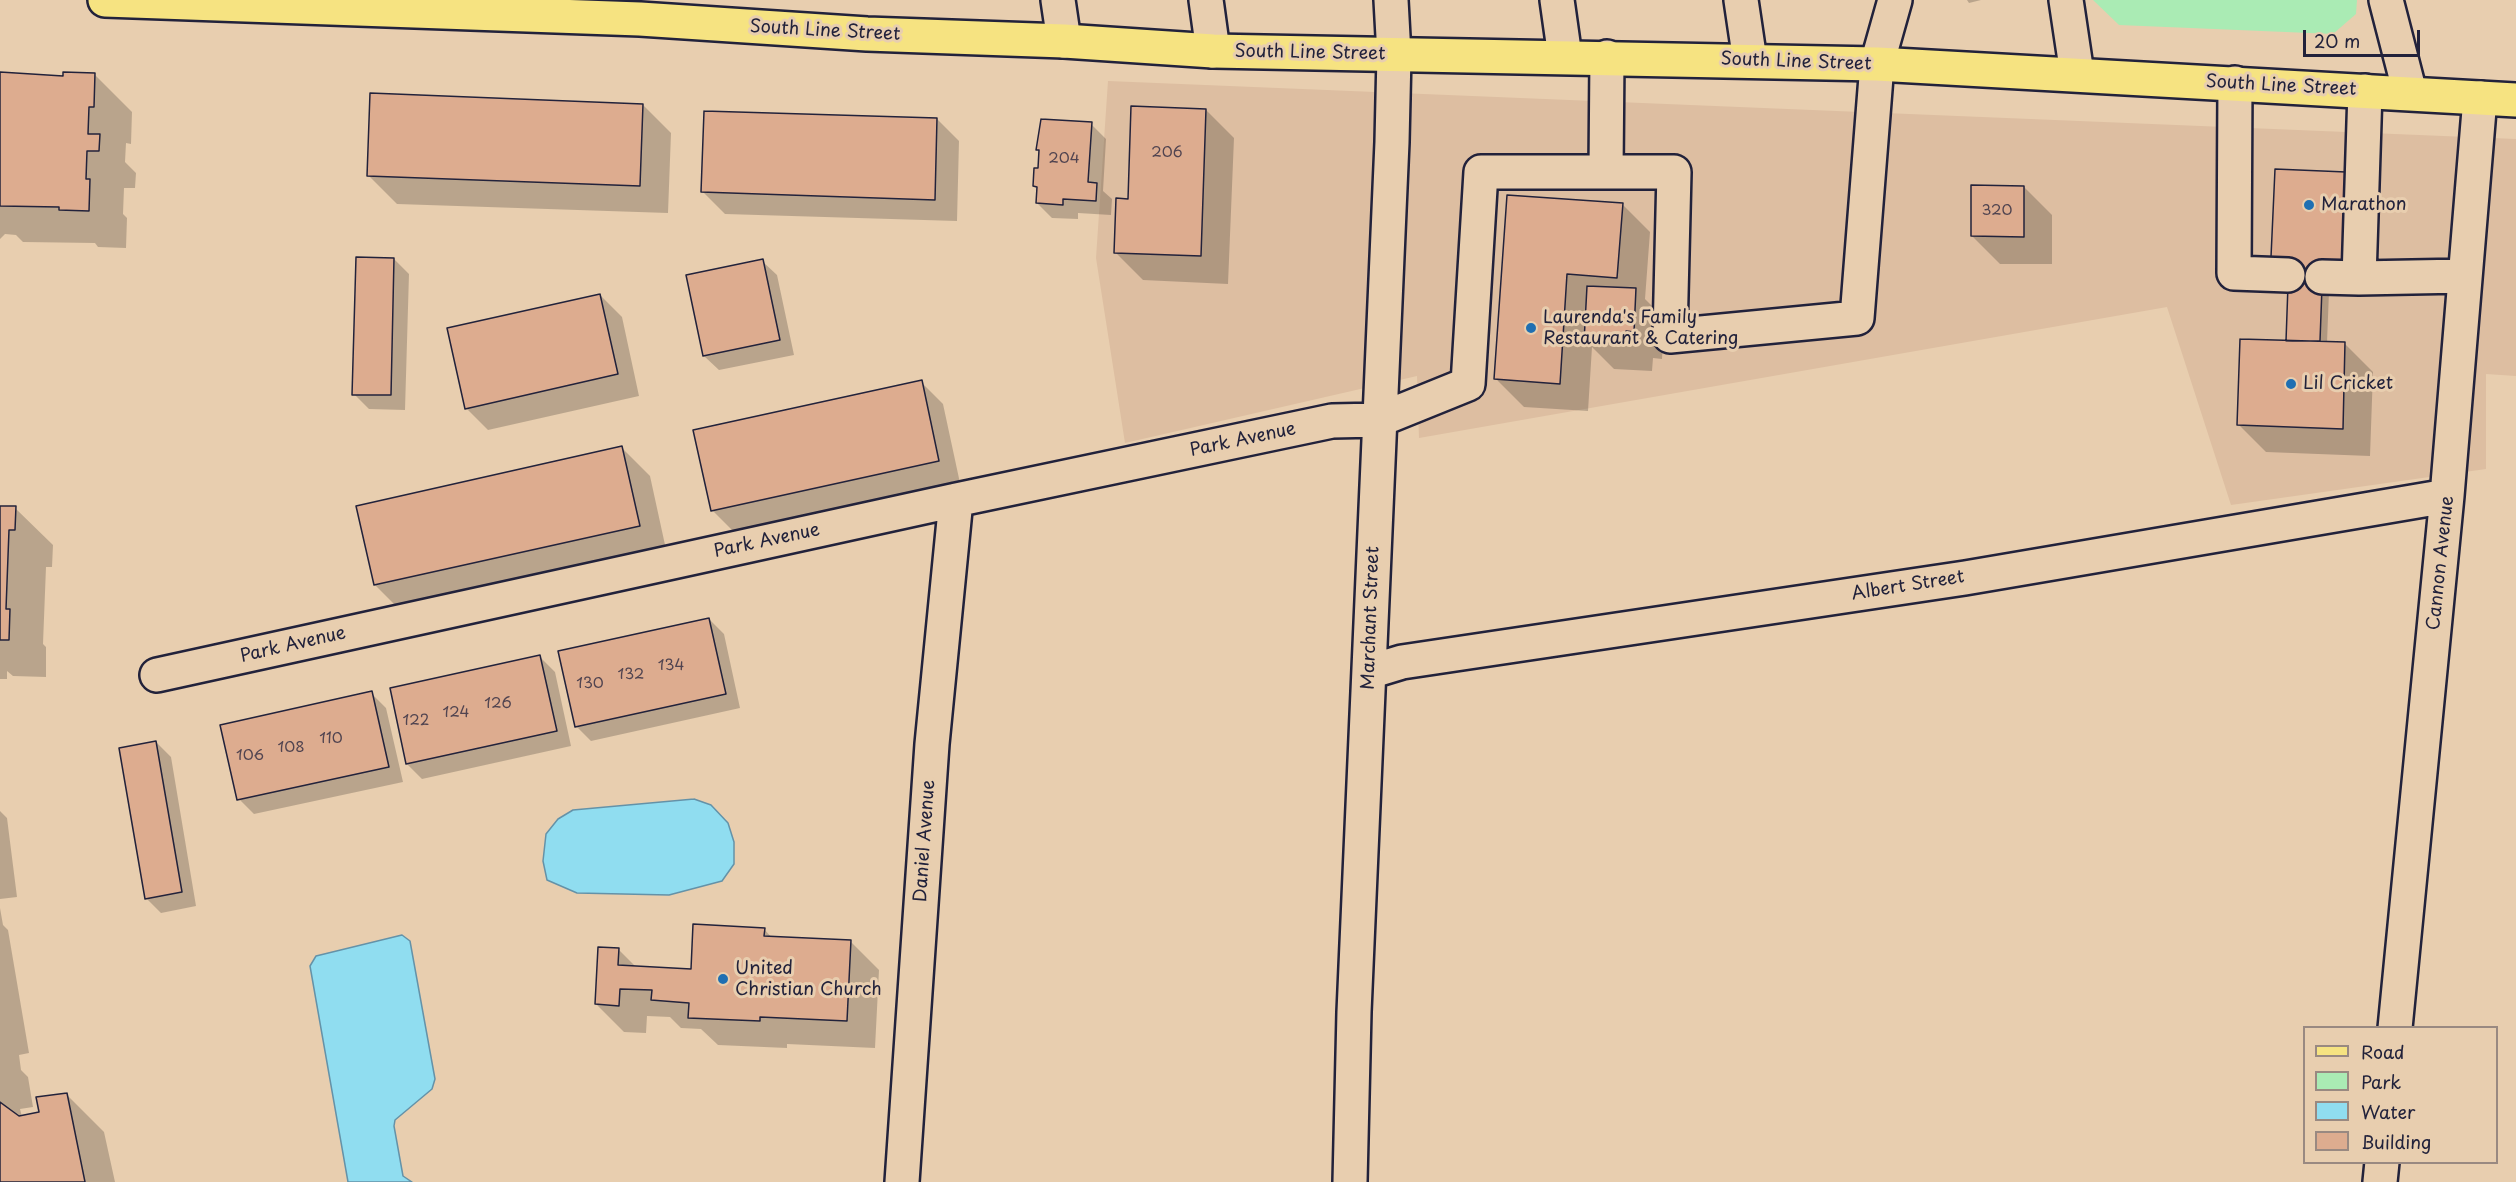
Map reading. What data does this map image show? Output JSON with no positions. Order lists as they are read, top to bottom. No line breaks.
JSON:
{"streets":{"main road":["South Line Street"],"street":["Park Avenue","Cannon Avenue","Albert Street","Marchant Street","Daniel Avenue"]},"crossings":[["South Line Street","Cannon Avenue"],["South Line Street","Marchant Street"],["Park Avenue","Marchant Street"],["Park Avenue","Daniel Avenue"],["Cannon Avenue","Albert Street"],["Albert Street","Marchant Street"]],"places":["Marathon","Laurenda's Family Restaurant & Catering","Lil Cricket","United Christian Church"],"house_numbers":["206","204","320","134","132","130","126","124","122","110","108","106"],"legend":["Road","Park","Water","Building"],"scale_bar":"20 m"}
